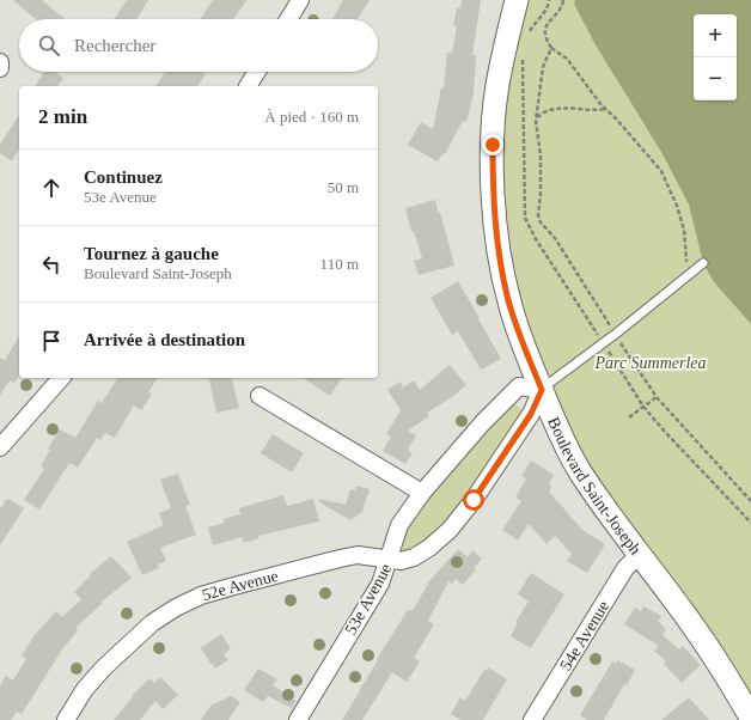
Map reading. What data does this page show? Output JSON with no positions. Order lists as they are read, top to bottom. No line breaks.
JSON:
{"streets":{"street":["Boulevard Saint-Joseph","52e Avenue","53e Avenue","54e Avenue"]},"crossings":[["Boulevard Saint-Joseph","53e Avenue"],["Boulevard Saint-Joseph","54e Avenue"],["52e Avenue","53e Avenue"]],"parks":["Parc Summerlea"],"page":{"map_buttons":["+","−"],"search":"Rechercher","heading":["2 min","À pied · 160 m"],"list":[["Continuez","53e Avenue","50 m"],["Tournez à gauche","Boulevard Saint-Joseph","110 m"],"Arrivée à destination"]}}
